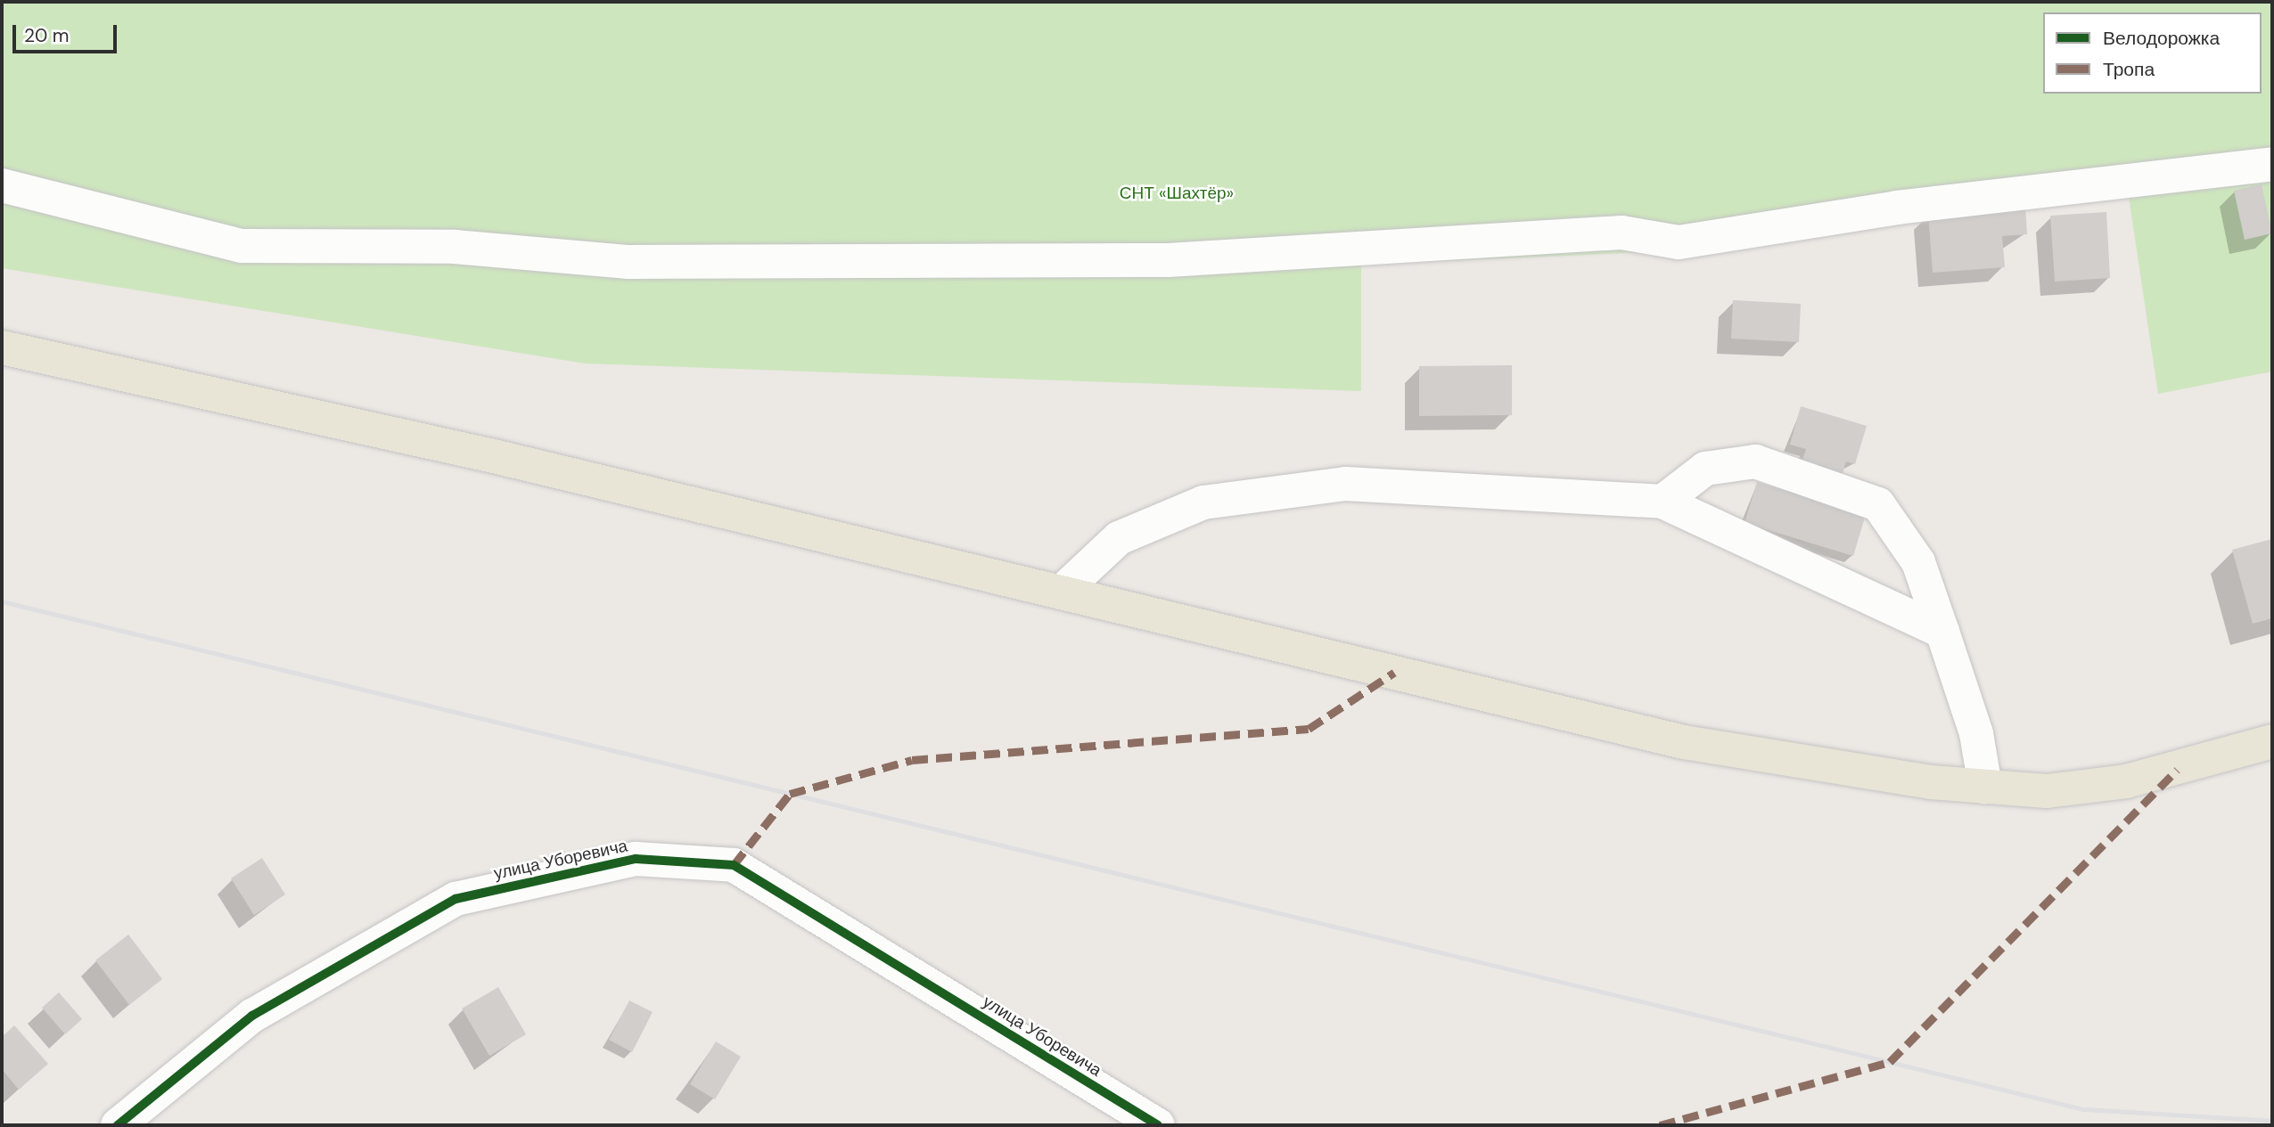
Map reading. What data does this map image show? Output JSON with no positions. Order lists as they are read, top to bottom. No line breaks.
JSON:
{"streets":{"street":["улица Уборевича"]},"parks":["СНТ «Шахтёр»"],"legend":["Велодорожка","Тропа"],"scale_bar":"20 m"}
